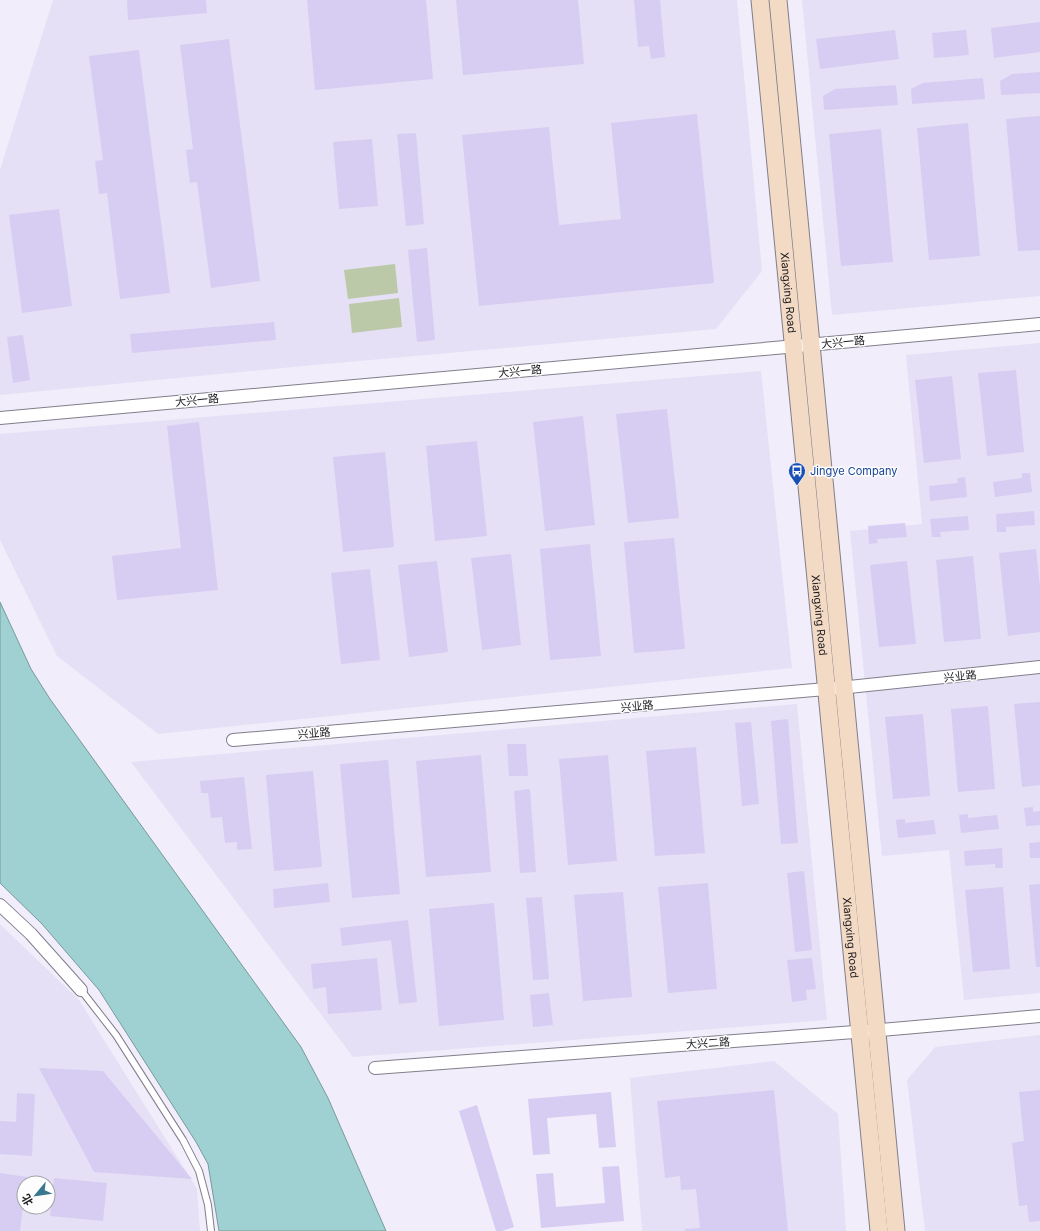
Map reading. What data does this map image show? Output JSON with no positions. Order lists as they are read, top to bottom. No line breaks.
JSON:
{"streets":{"street":["Xiangxing Road","大兴一路","兴业路","大兴二路"]},"crossings":[["Xiangxing Road","大兴一路"],["Xiangxing Road","兴业路"],["Xiangxing Road","大兴二路"]],"places":{"bus stop":["Jingye Company"]},"north":"bottom left"}
